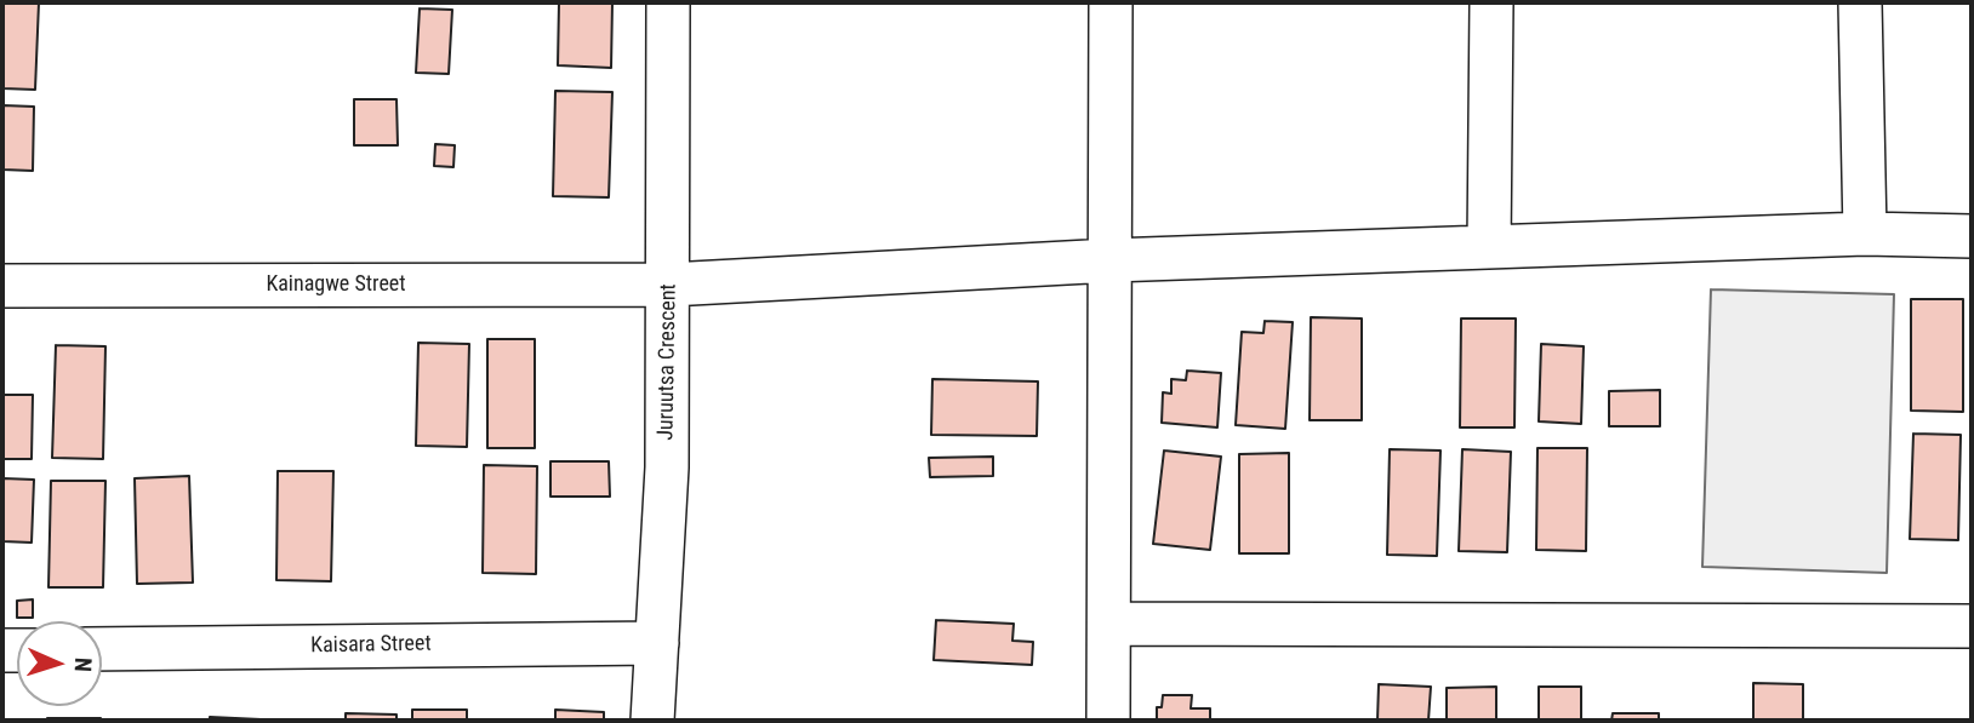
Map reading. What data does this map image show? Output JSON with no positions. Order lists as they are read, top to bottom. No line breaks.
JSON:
{"streets":{"street":["Kainagwe Street","Juruutsa Crescent","Kaisara Street"]},"crossings":[["Kainagwe Street","Juruutsa Crescent"],["Juruutsa Crescent","Kaisara Street"]],"north":"right"}
